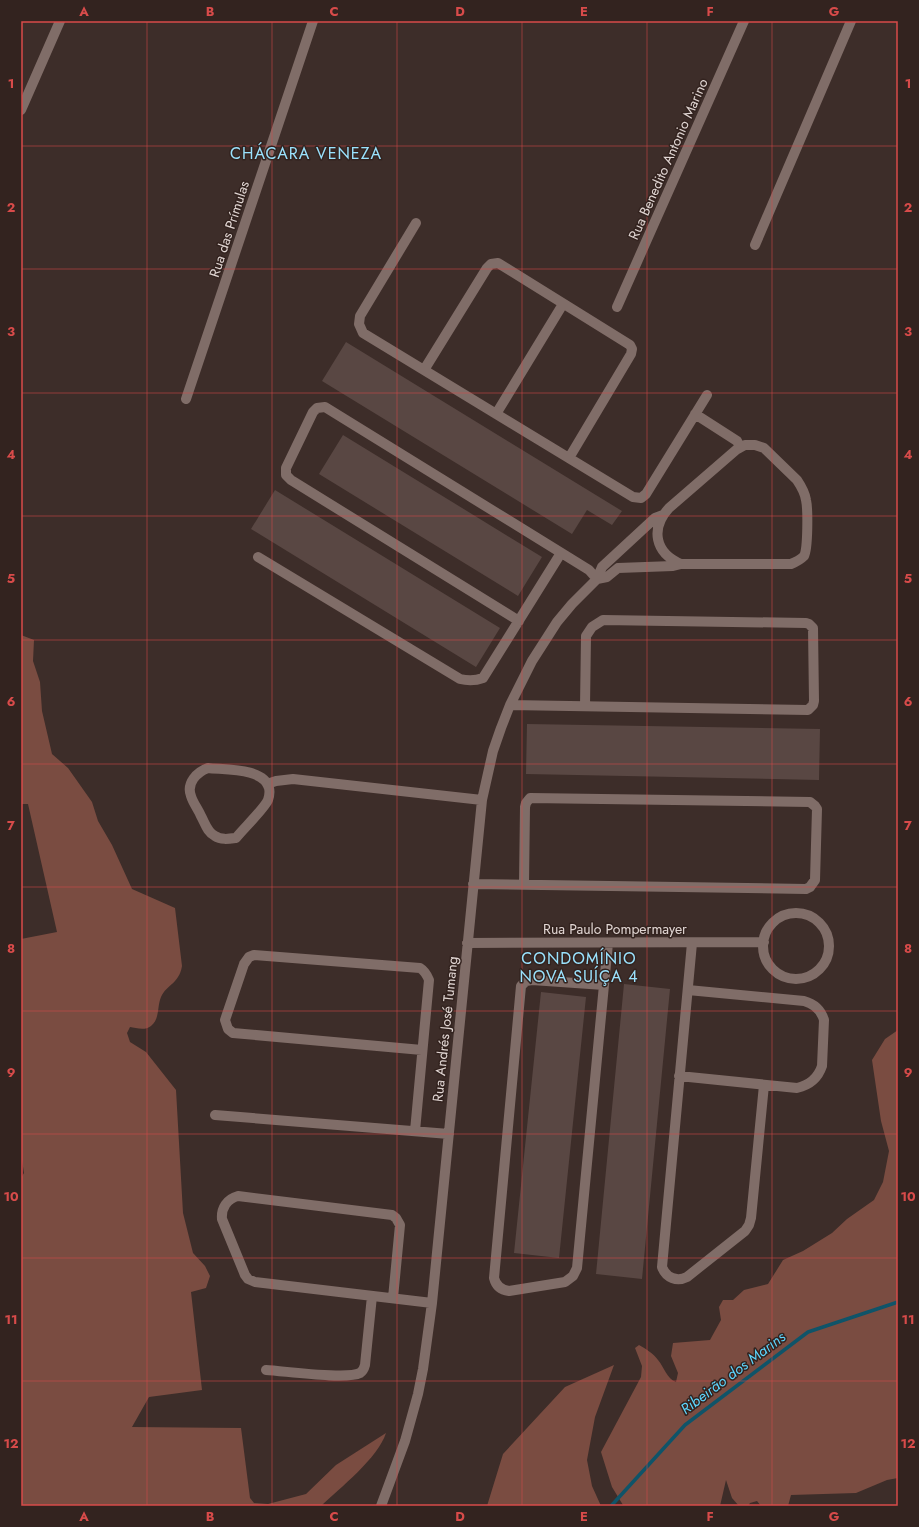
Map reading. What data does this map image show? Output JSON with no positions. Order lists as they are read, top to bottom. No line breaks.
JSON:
{"streets":{"street":["Rua Benedito Antonio Marino","Rua das Prímulas","Rua Paulo Pompermayer","Rua Andrés José Tumang"]},"crossings":[["Rua Paulo Pompermayer","Rua Andrés José Tumang"]],"districts":["CHÁCARA VENEZA","CONDOMÍNIO NOVA SUÍÇA 4"],"water":["Ribeirão dos Marins"],"grid":{"columns":["A","B","C","D","E","F","G"],"rows":["1","2","3","4","5","6","7","8","9","10","11","12"]}}
